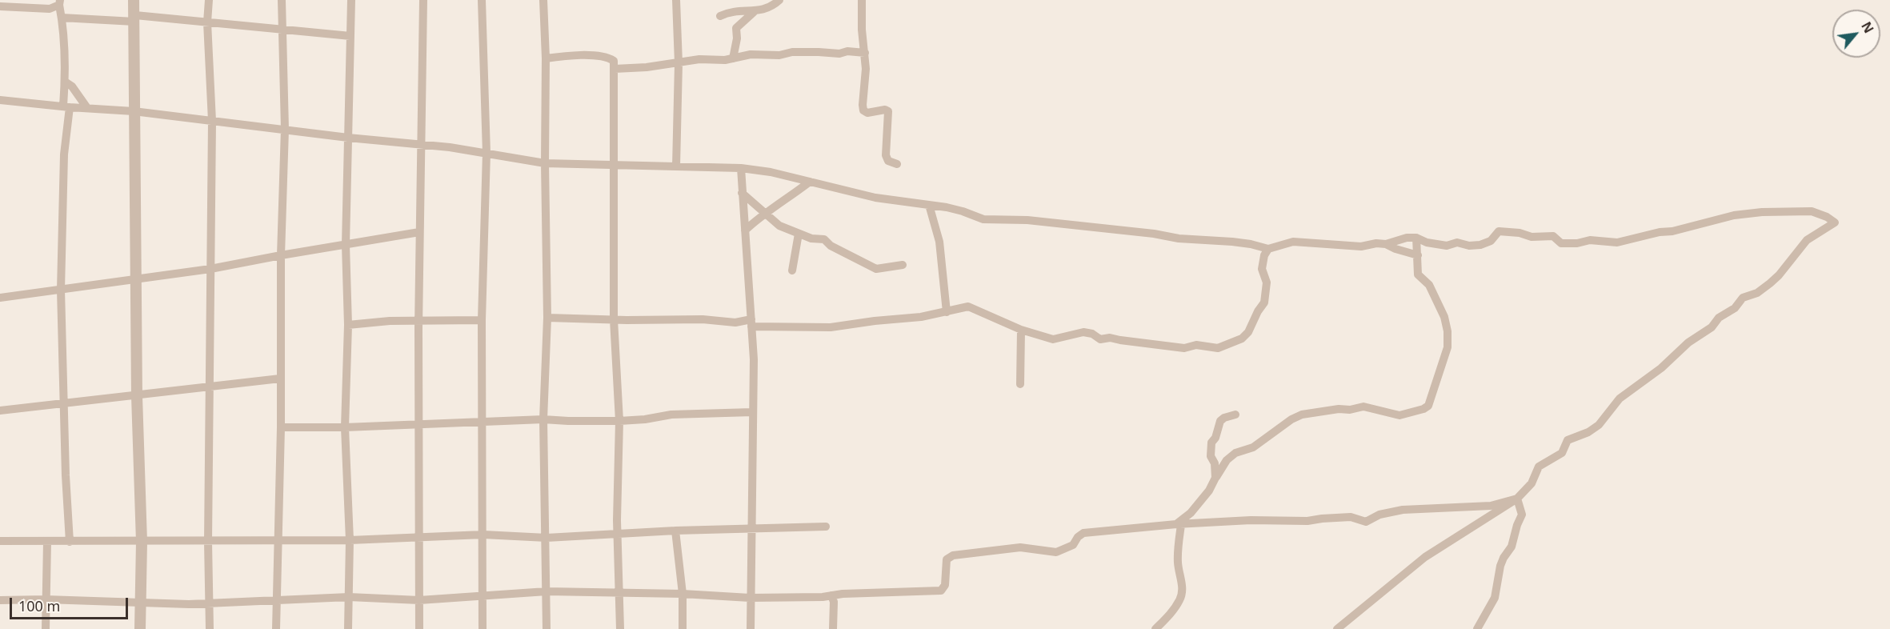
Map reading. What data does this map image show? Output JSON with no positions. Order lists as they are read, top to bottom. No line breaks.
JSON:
{"scale_bar":"100 m","north":"top right"}
